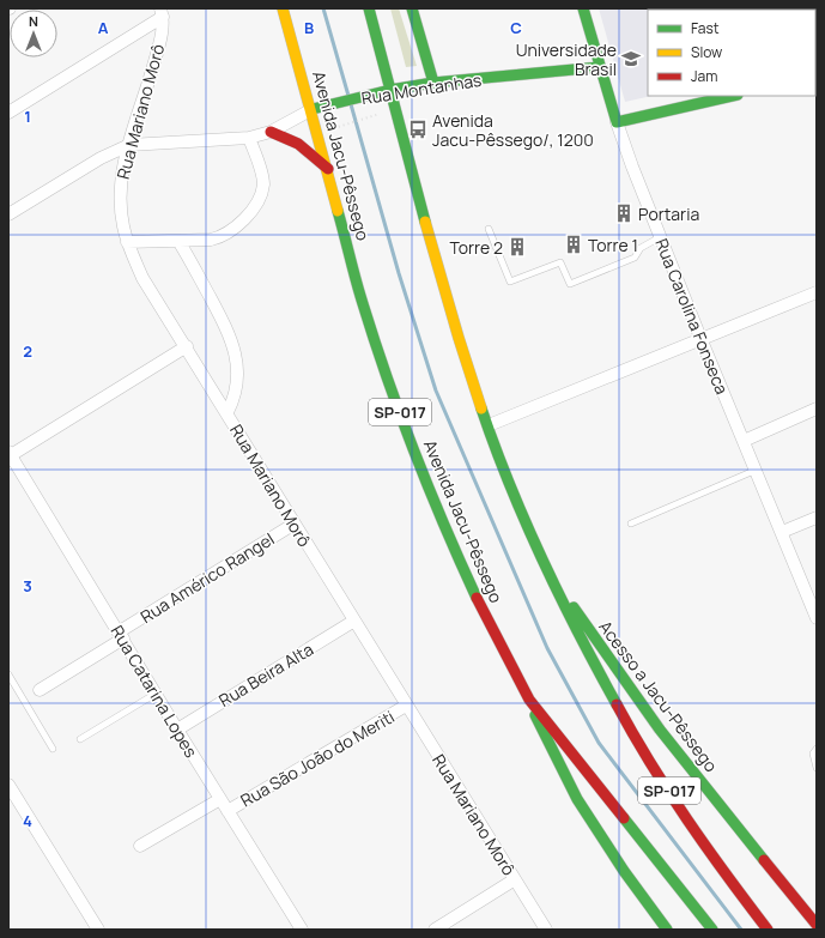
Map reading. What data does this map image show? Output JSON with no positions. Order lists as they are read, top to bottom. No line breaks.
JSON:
{"streets":{"main road":["Rua Montanhas","Avenida Jacu-Pêssego","Rua Carolina Fonseca","SP-017","Acesso a Jacu-Pêssego"],"street":["Rua Mariano Morô","Rua Américo Rangel","Rua Beira Alta","Rua Catarina Lopes","Rua São João do Meriti"]},"crossings":[["Rua Montanhas","Rua Mariano Morô"],["Rua Montanhas","Avenida Jacu-Pêssego"],["Rua Montanhas","Rua Carolina Fonseca"],["Rua Montanhas","SP-017"],["Rua Mariano Morô","Rua Américo Rangel"],["Rua Mariano Morô","Rua Beira Alta"],["Rua Mariano Morô","Rua São João do Meriti"],["Avenida Jacu-Pêssego","SP-017"],["SP-017","Acesso a Jacu-Pêssego"],["Rua Américo Rangel","Rua Catarina Lopes"],["Rua Beira Alta","Rua Catarina Lopes"],["Rua Catarina Lopes","Rua São João do Meriti"]],"places":{"school or university":["Universidade Brasil"],"bus stop":["Avenida Jacu-Pêssego/, 1200"],"building":["Portaria","Torre 1","Torre 2"]},"legend":["Fast","Slow","Jam"],"north":"top","grid":{"columns":["A","B","C"],"rows":["1","2","3","4"]}}
